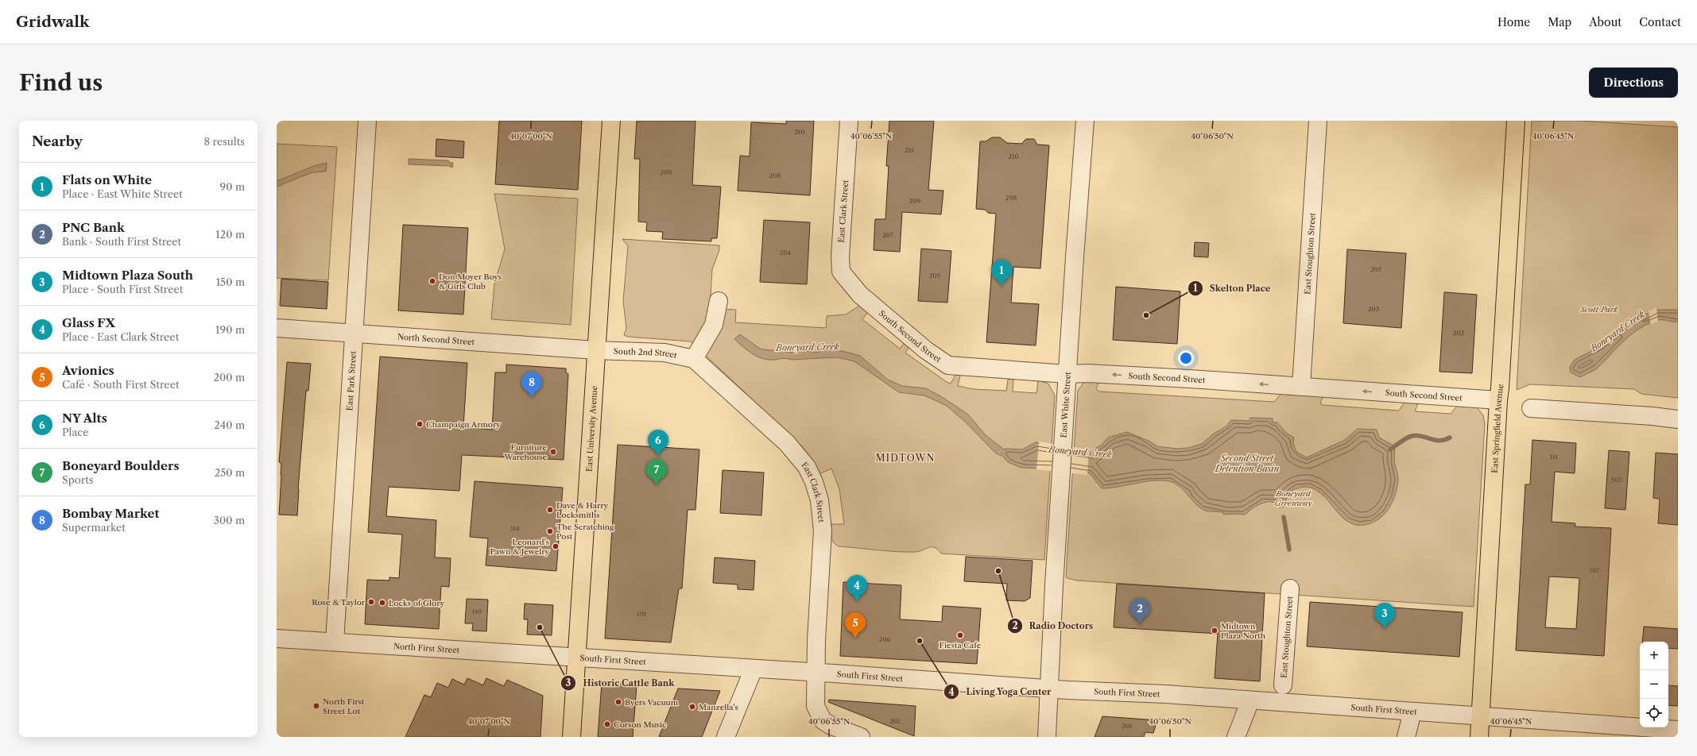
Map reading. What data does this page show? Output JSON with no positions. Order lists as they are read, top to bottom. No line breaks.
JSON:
{"streets":{"main road":["East University Avenue","East Springfield Avenue"],"street":["East Clark Street","East Stoughton Street","South Second Street","North Second Street","South 2nd Street","East Park Street","East White Street","North First Street","South First Street"]},"crossings":[["East Clark Street","South Second Street"],["East Clark Street","South 2nd Street"],["East Clark Street","South First Street"],["East Stoughton Street","South Second Street"],["South Second Street","East White Street"],["South Second Street","East Springfield Avenue"],["North Second Street","South 2nd Street"],["North Second Street","East Park Street"],["North Second Street","East University Avenue"],["South 2nd Street","East University Avenue"],["East Park Street","North First Street"],["East White Street","South First Street"],["East University Avenue","North First Street"],["East University Avenue","South First Street"],["East Springfield Avenue","South First Street"],["North First Street","South First Street"]],"one_way":["South Second Street"],"districts":["MIDTOWN"],"water":["Boneyard Creek","Second Street Detention Basin"],"parks":["Scott Park","Boneyard Greenway"],"places":["Don Moyer Boys & Girls Club","Skelton Place","Champaign Armory","Furniture Warehouse","Dave & Harry Locksmiths","The Scratching Post","Leonard's Pawn & Jewelry","Radio Doctors","Rose & Taylor","Locks of Glory","Historic Cattle Bank","Midtown Plaza North","Fiesta Cafe","Living Yoga Center","Byers Vacuum","North First Street Lot","Manzella's","Corson Music"],"house_numbers":["210","211","210","209","208","208","209","207","204","205","205","203","202","111","505","114","107","110","101","206","201","301"],"page":{"header":"Gridwalk","nav":["Home","Map","About","Contact"],"buttons":"Directions","title":"Find us","heading":["Nearby","8 results"],"list":[{"mark":"1","name":"Flats on White","note":"Place · East White Street","value":"90 m"},{"mark":"2","name":"PNC Bank","note":"Bank · South First Street","value":"120 m"},{"mark":"3","name":"Midtown Plaza South","note":"Place · South First Street","value":"150 m"},{"mark":"4","name":"Glass FX","note":"Place · East Clark Street","value":"190 m"},{"mark":"5","name":"Avionics","note":"Café · South First Street","value":"200 m"},{"mark":"6","name":"NY Alts","note":"Place","value":"240 m"},{"mark":"7","name":"Boneyard Boulders","note":"Sports","value":"250 m"},{"mark":"8","name":"Bombay Market","note":"Supermarket","value":"300 m"}],"pins":["1","8","6","7","4","2","3","5"],"map_buttons":["+","−"]},"coordinates":["40°07'00\"N","40°06'55\"N","40°06'50\"N","40°06'45\"N"]}
